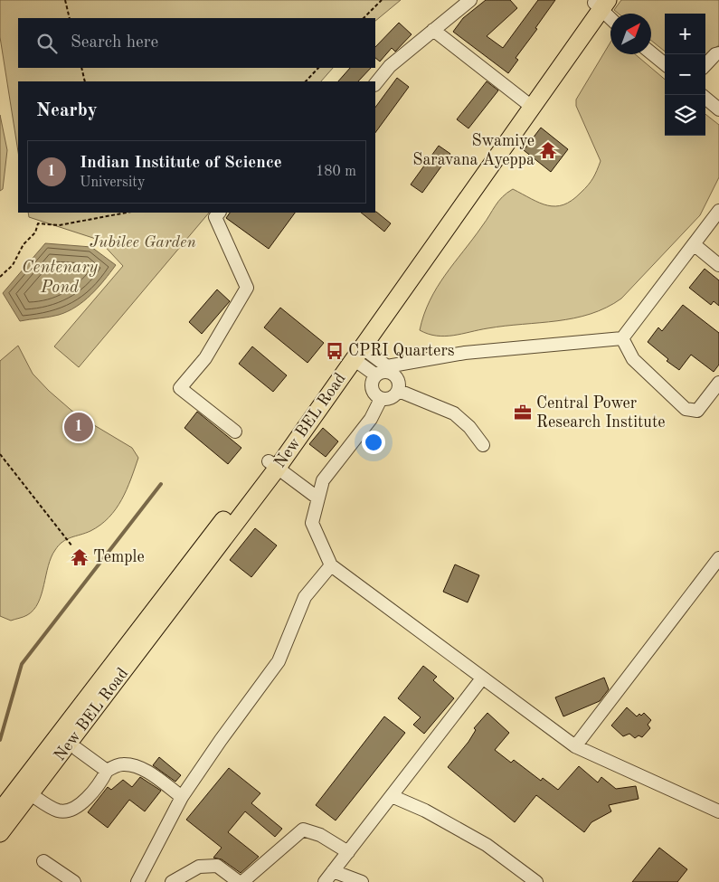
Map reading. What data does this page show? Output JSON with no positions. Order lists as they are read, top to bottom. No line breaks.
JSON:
{"streets":{"main road":["New BEL Road"]},"water":["Centenary Pond"],"parks":["Jubilee Garden"],"places":{"temple":["Swamiye Saravana Ayeppa","Temple"],"bus stop":["CPRI Quarters"],"office":["Central Power Research Institute"]},"north":"top right","page":{"map_buttons":["+","−"],"search":"Search here","heading":"Nearby","list":[{"mark":"1","name":"Indian Institute of Science","note":"University","value":"180 m"}],"pins":"1"}}
